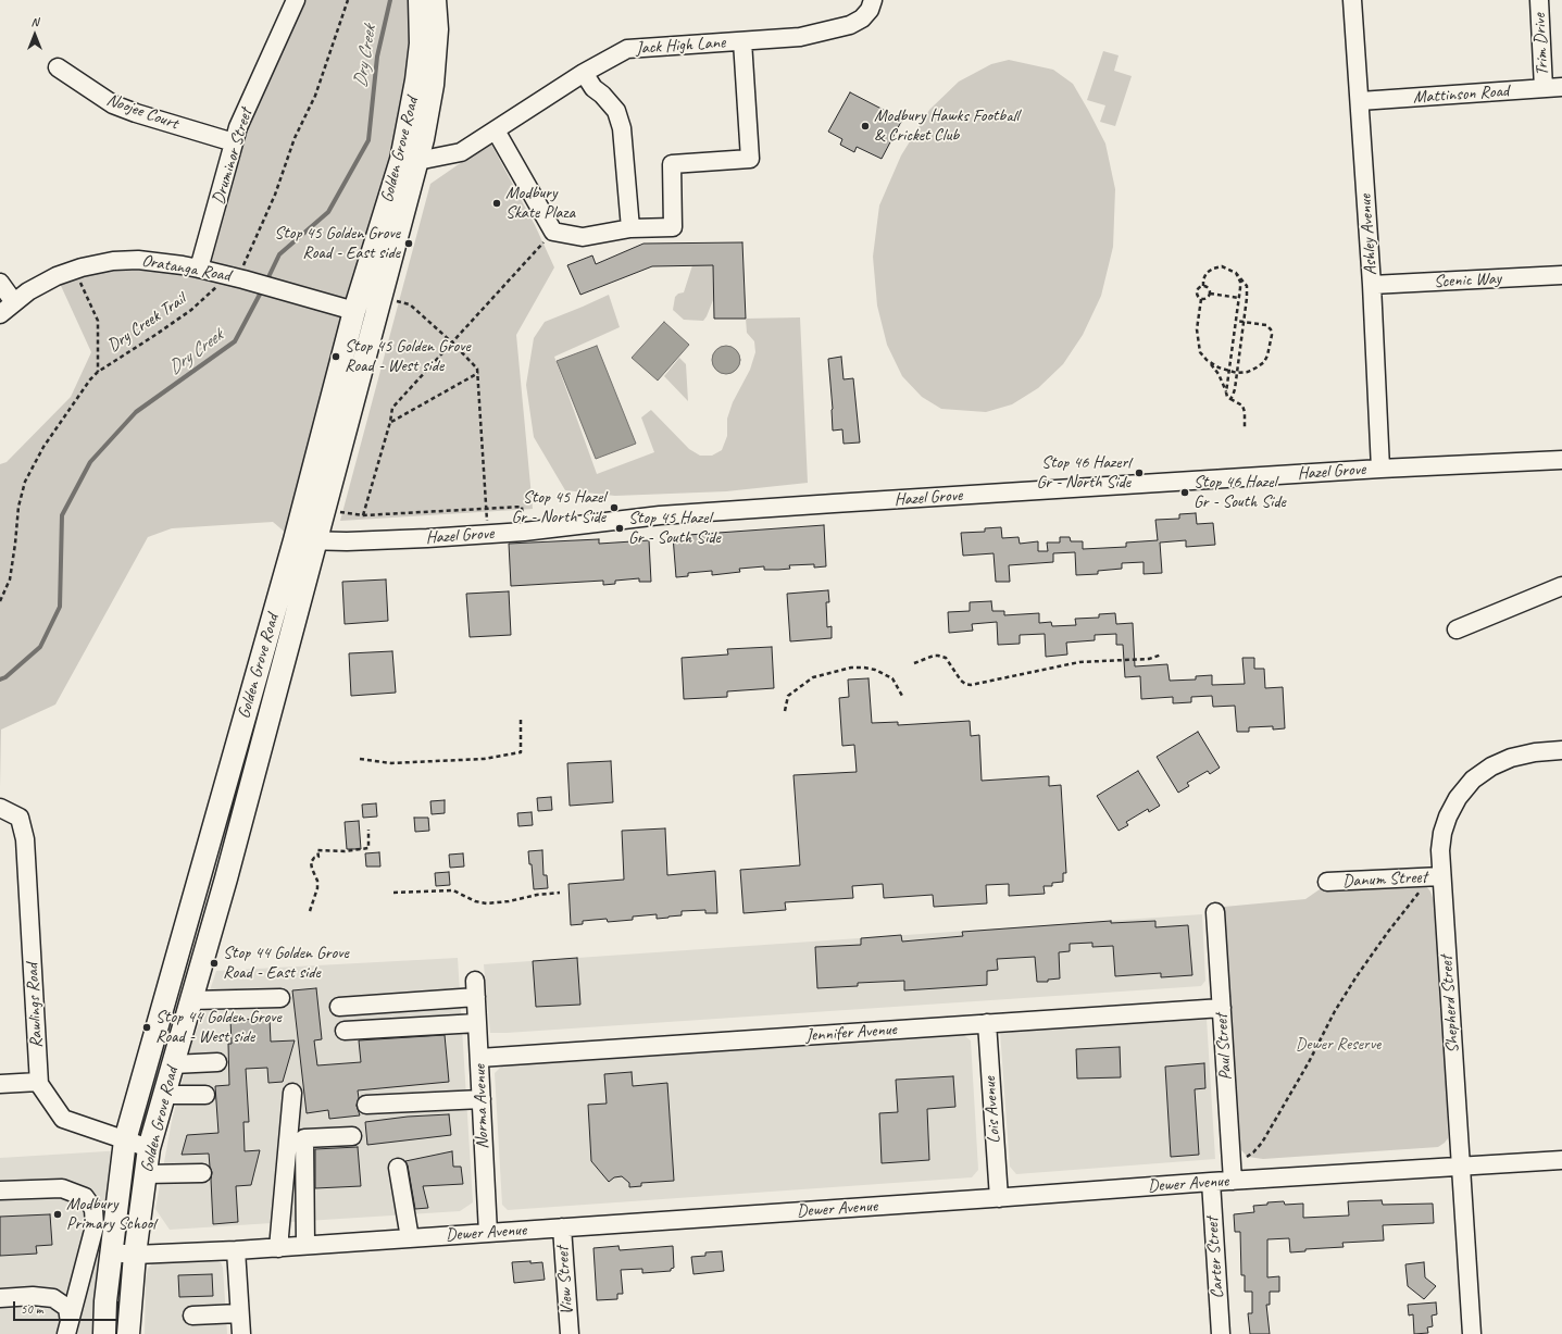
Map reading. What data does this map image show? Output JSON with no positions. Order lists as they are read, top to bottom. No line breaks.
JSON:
{"streets":{"main road":["Golden Grove Road"],"street":["Trim Drive","Jack High Lane","Mattinson Road","Noojee Court","Druminor Street","Ashley Avenue","Oratanga Road","Scenic Way","Hazel Grove","Danum Street","Shepherd Street","Rawlings Road","Jennifer Avenue","Paul Street","Norma Avenue","Lois Avenue","Dewer Avenue","Carter Street","View Street"],"path":["Dry Creek Trail"]},"crossings":[["Trim Drive","Mattinson Road"],["Jack High Lane","Golden Grove Road"],["Mattinson Road","Ashley Avenue"],["Noojee Court","Druminor Street"],["Golden Grove Road","Oratanga Road"],["Golden Grove Road","Hazel Grove"],["Golden Grove Road","Rawlings Road"],["Golden Grove Road","Dewer Avenue"],["Druminor Street","Oratanga Road"],["Ashley Avenue","Scenic Way"],["Ashley Avenue","Hazel Grove"],["Oratanga Road","Dry Creek Trail"],["Danum Street","Shepherd Street"],["Shepherd Street","Dewer Avenue"],["Jennifer Avenue","Paul Street"],["Jennifer Avenue","Norma Avenue"],["Jennifer Avenue","Lois Avenue"],["Paul Street","Dewer Avenue"],["Norma Avenue","Dewer Avenue"],["Lois Avenue","Dewer Avenue"],["Dewer Avenue","Carter Street"],["Dewer Avenue","View Street"]],"water":["Dry Creek"],"parks":["Dewer Reserve"],"places":["Modbury Hawks Football & Cricket Club","Modbury Skate Plaza","Stop 45 Golden Grove Road - East side","Stop 45 Golden Grove Road - West side","Stop 46 Hazerl Gr - North Side","Stop 46 Hazel Gr - South Side","Stop 45 Hazel Gr - North Side","Stop 45 Hazel Gr - South Side","Stop 44 Golden Grove Road - East side","Stop 44 Golden Grove Road - West side","Modbury Primary School"],"scale_bar":"50 m","north":"top"}
